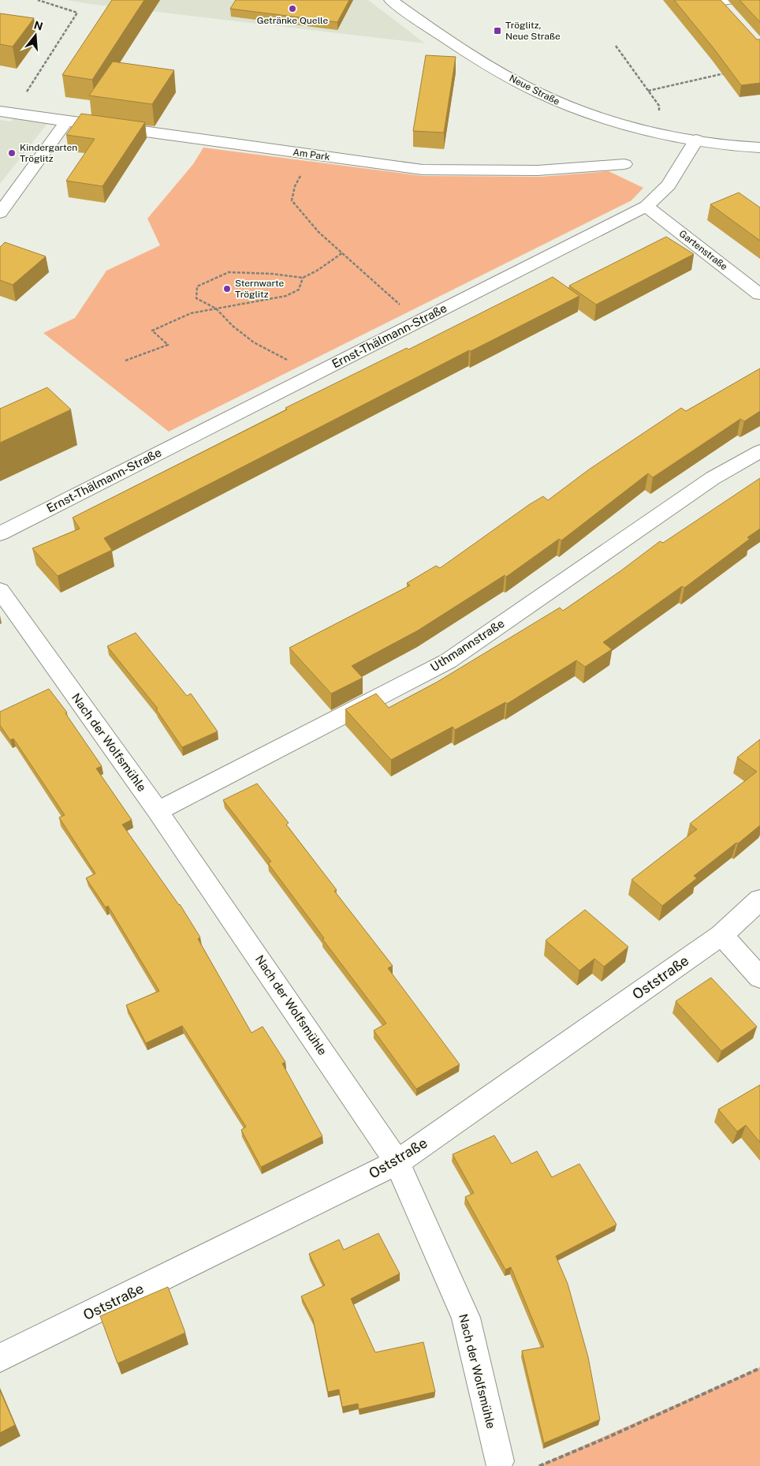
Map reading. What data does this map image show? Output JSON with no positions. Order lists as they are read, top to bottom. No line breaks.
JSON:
{"streets":{"street":["Neue Straße","Am Park","Gartenstraße","Ernst-Thälmann-Straße","Uthmannstraße","Nach der Wolfsmühle","Oststraße"]},"crossings":[["Neue Straße","Ernst-Thälmann-Straße"],["Gartenstraße","Ernst-Thälmann-Straße"],["Uthmannstraße","Nach der Wolfsmühle"],["Nach der Wolfsmühle","Oststraße"]],"places":{"other":["Getränke Quelle","Kindergarten Tröglitz","Sternwarte Tröglitz"],"transit":["Tröglitz, Neue Straße"]},"north":"top"}
